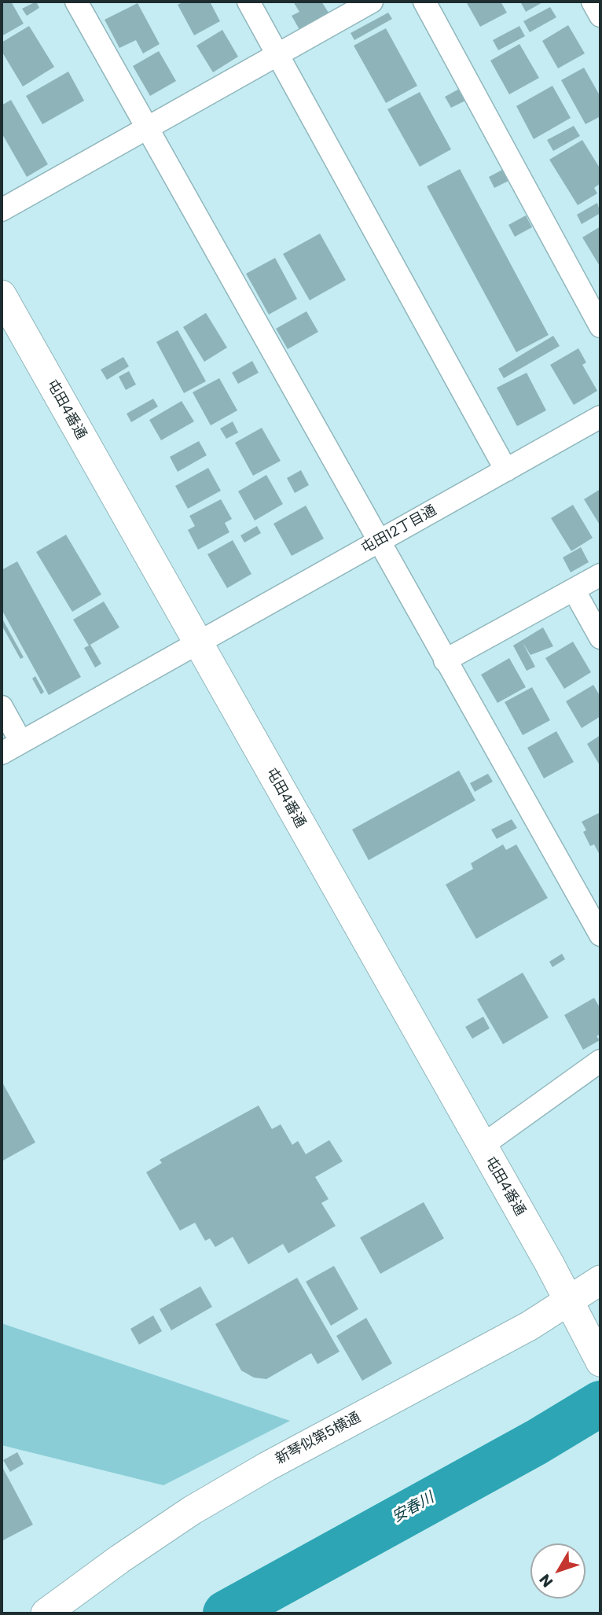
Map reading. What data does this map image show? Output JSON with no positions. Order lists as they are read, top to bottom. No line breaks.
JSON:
{"streets":{"street":["屯田4番通","屯田12丁目通","新琴似第5横通"]},"crossings":[["屯田4番通","屯田12丁目通"],["屯田4番通","新琴似第5横通"]],"water":["安春川"],"north":"bottom left"}
